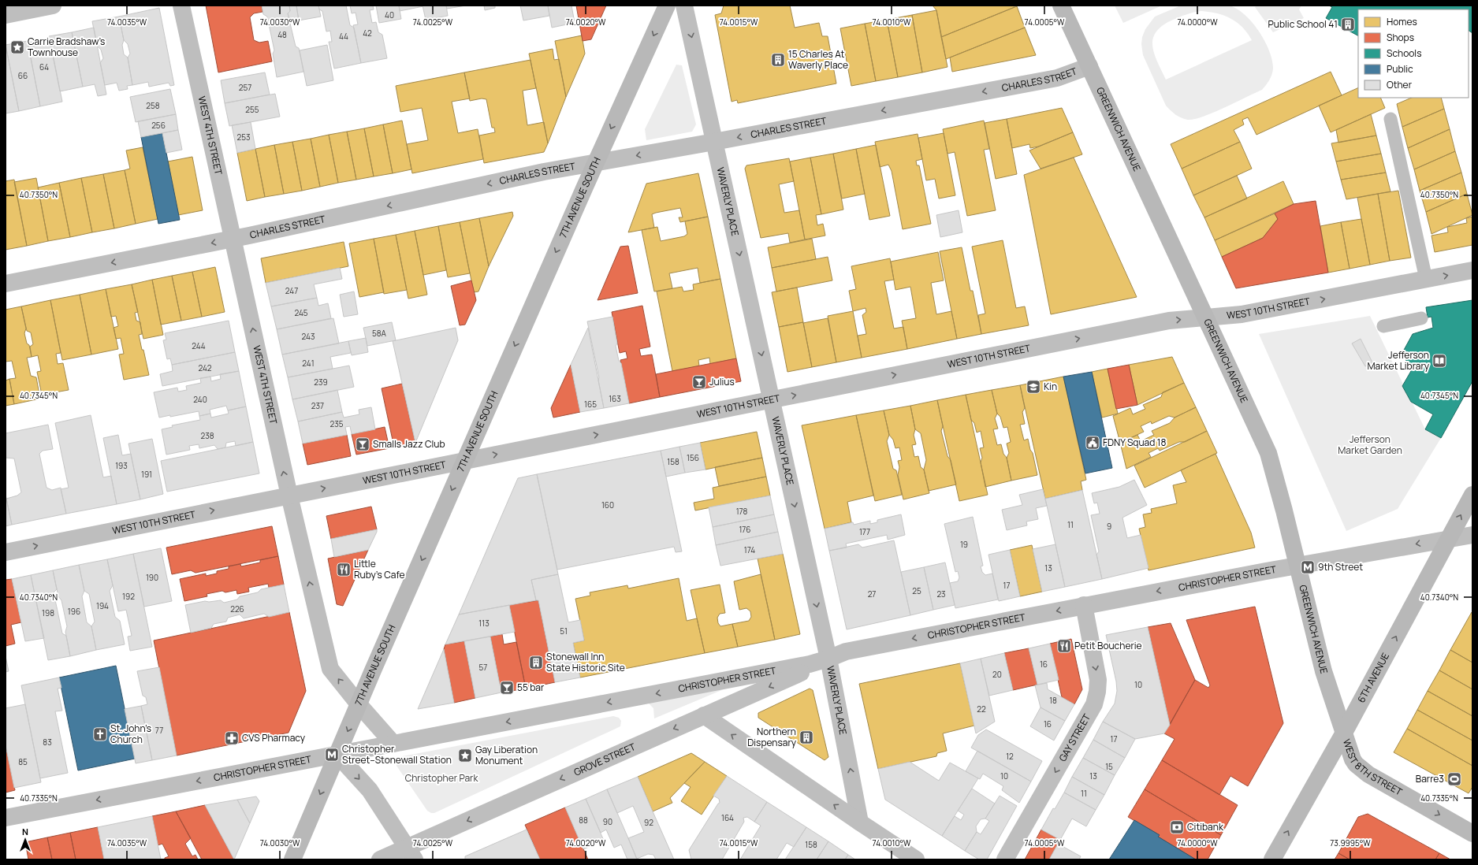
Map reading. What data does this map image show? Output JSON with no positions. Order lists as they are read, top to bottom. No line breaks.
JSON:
{"streets":{"main road":["GREENWICH AVENUE","7TH AVENUE SOUTH","6TH AVENUE","WEST 8TH STREET"],"street":["CHARLES STREET","WEST 4TH STREET","WAVERLY PLACE","WEST 10TH STREET","CHRISTOPHER STREET","GAY STREET","GROVE STREET"]},"crossings":[["CHARLES STREET","GREENWICH AVENUE"],["CHARLES STREET","WEST 4TH STREET"],["CHARLES STREET","7TH AVENUE SOUTH"],["CHARLES STREET","WAVERLY PLACE"],["GREENWICH AVENUE","WEST 10TH STREET"],["GREENWICH AVENUE","CHRISTOPHER STREET"],["GREENWICH AVENUE","6TH AVENUE"],["GREENWICH AVENUE","WEST 8TH STREET"],["WEST 4TH STREET","7TH AVENUE SOUTH"],["WEST 4TH STREET","WEST 10TH STREET"],["WEST 4TH STREET","CHRISTOPHER STREET"],["7TH AVENUE SOUTH","WEST 10TH STREET"],["7TH AVENUE SOUTH","CHRISTOPHER STREET"],["WAVERLY PLACE","WEST 10TH STREET"],["WAVERLY PLACE","CHRISTOPHER STREET"],["WAVERLY PLACE","GROVE STREET"],["CHRISTOPHER STREET","6TH AVENUE"],["CHRISTOPHER STREET","GAY STREET"],["CHRISTOPHER STREET","GROVE STREET"],["6TH AVENUE","WEST 8TH STREET"]],"one_way":["CHARLES STREET","WEST 4TH STREET","7TH AVENUE SOUTH","WEST 10TH STREET","CHRISTOPHER STREET","6TH AVENUE","GAY STREET","GROVE STREET","WEST 8TH STREET"],"parks":["Jefferson Market Garden","Christopher Park"],"places":{"building":["Public School 41","15 Charles At Waverly Place","Stonewall Inn State Historic Site","Northern Dispensary"],"place":["Carrie Bradshaw’s Townhouse","Gay Liberation Monument"],"library":["Jefferson Market Library"],"bar":["Julius","Smalls Jazz Club","55 bar"],"school or university":["Kin"],"public building":["FDNY Squad 18"],"metro station":["9th Street","Christopher Street–Stonewall Station"],"restaurant":["Little Ruby’s Cafe","Petit Boucherie"],"church":["St. John’s Church"],"pharmacy":["CVS Pharmacy"],"sports":["Barre3"],"bank":["Citibank"]},"house_numbers":["40","42","48","44","64","66","257","258","255","256","253","247","245","58A","243","244","241","242","239","163","240","165","237","235","238","156","158","193","191","160","178","11","9","176","177","19","174","13","190","17","25","27","23","192","194","226","196","198","113","51","16","57","20","10","18","22","16","77","17","83","12","85","15","10","13","11","164","88","90","92","158"],"legend":["Homes","Shops","Schools","Public","Other"],"north":"top","coordinates":["74.0035°W","74.0030°W","74.0025°W","74.0020°W","74.0015°W","74.0010°W","74.0005°W","74.0000°W","40.7350°N","40.7345°N","40.7340°N","40.7335°N","73.9995°W"]}
